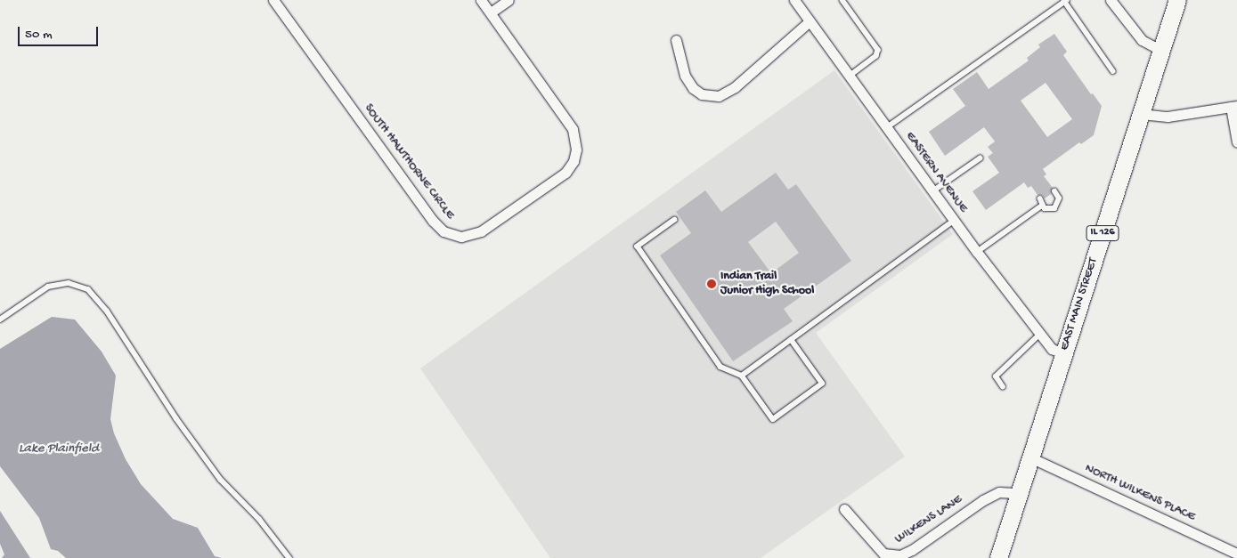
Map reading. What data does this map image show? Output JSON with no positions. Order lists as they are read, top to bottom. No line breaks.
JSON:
{"streets":{"main road":["IL 126","EAST MAIN STREET"],"street":["SOUTH HAWTHORNE CIRCLE","EASTERN AVENUE","NORTH WILKENS PLACE","WILKENS LANE"]},"crossings":[["EASTERN AVENUE","EAST MAIN STREET"],["EAST MAIN STREET","NORTH WILKENS PLACE"],["EAST MAIN STREET","WILKENS LANE"]],"water":["Lake Plainfield"],"places":["Indian Trail Junior High School"],"scale_bar":"50 m"}
